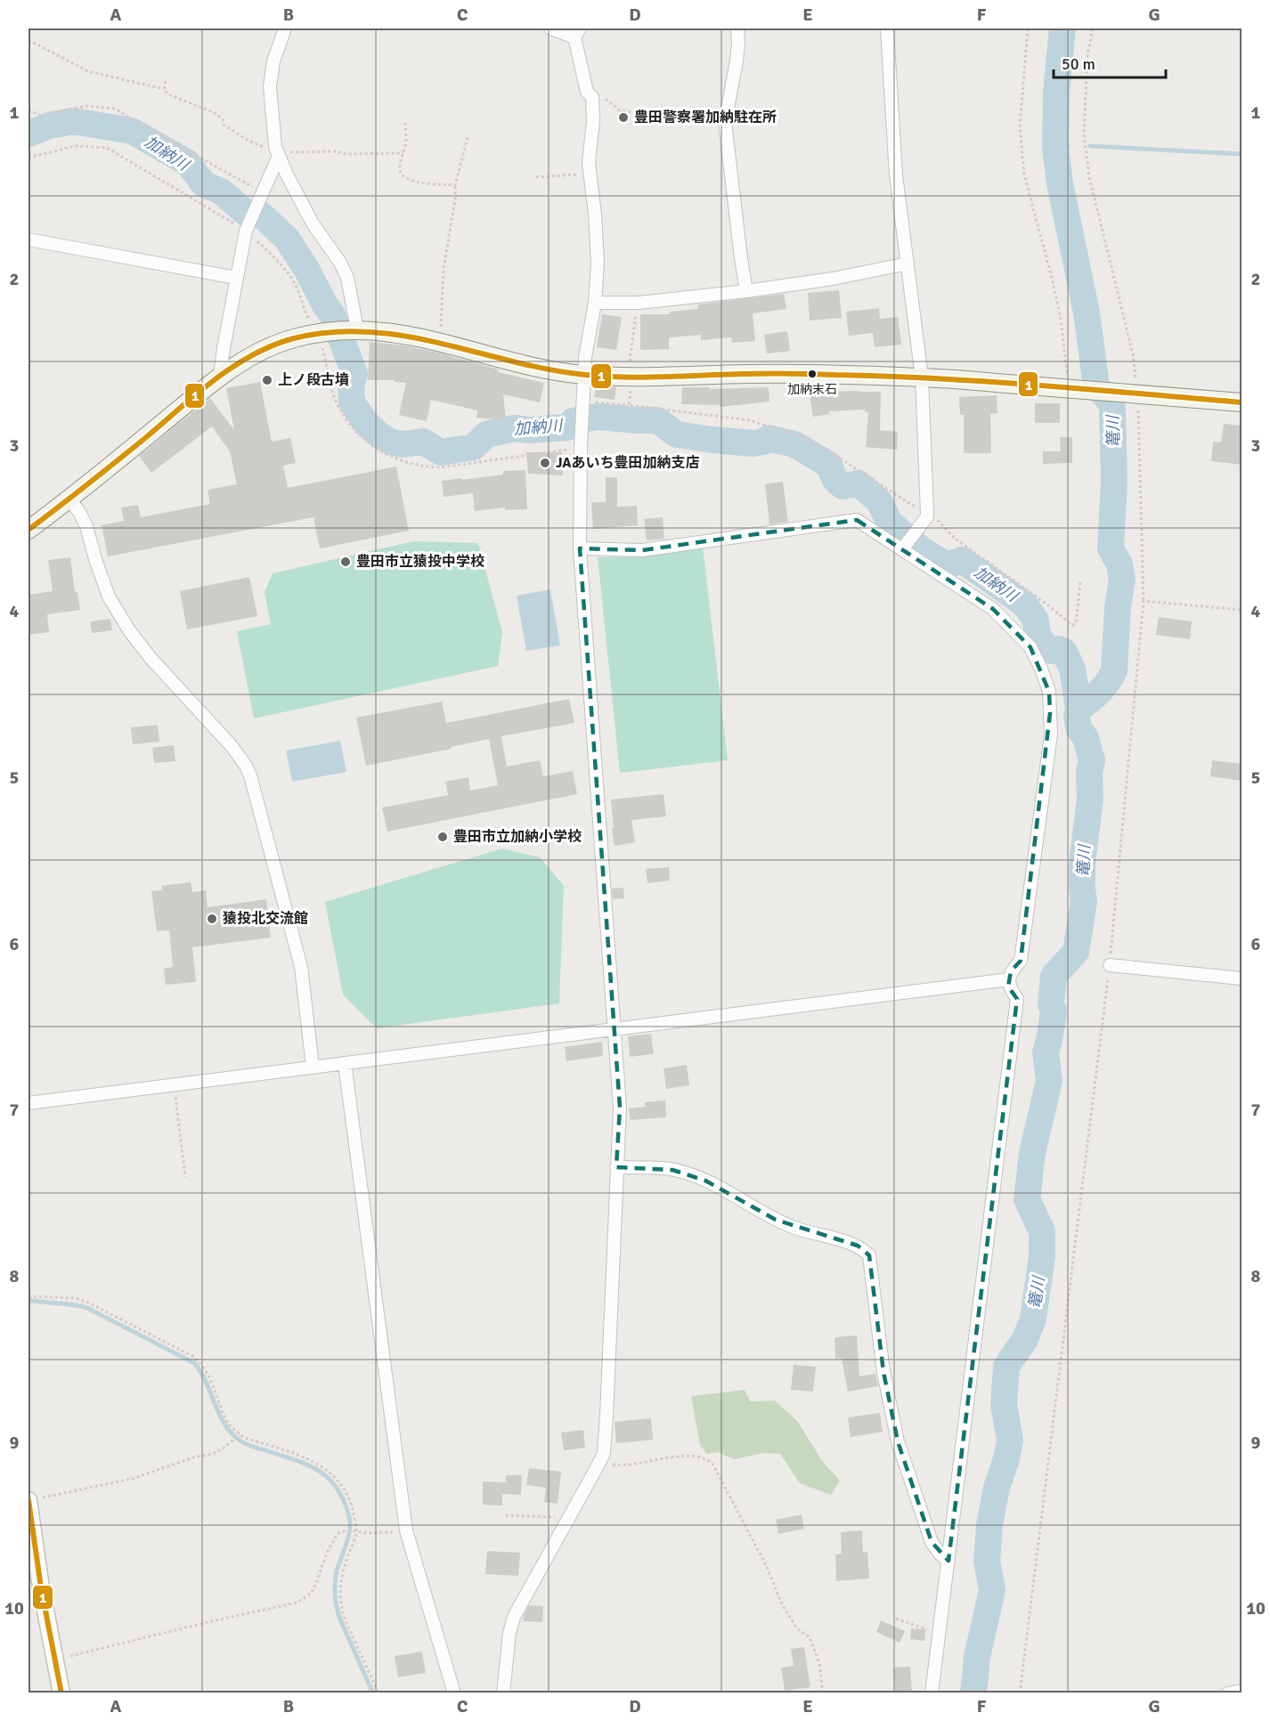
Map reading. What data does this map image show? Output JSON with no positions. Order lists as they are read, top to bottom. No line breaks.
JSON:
{"water":["加納川","篭川"],"places":["豊田警察署加納駐在所","加納末石","上ノ段古墳","JAあいち豊田加納支店","豊田市立猿投中学校","豊田市立加納小学校","猿投北交流館"],"lines":["transit line 1"],"scale_bar":"50 m","grid":{"columns":["A","B","C","D","E","F","G"],"rows":["1","2","3","4","5","6","7","8","9","10"]}}
